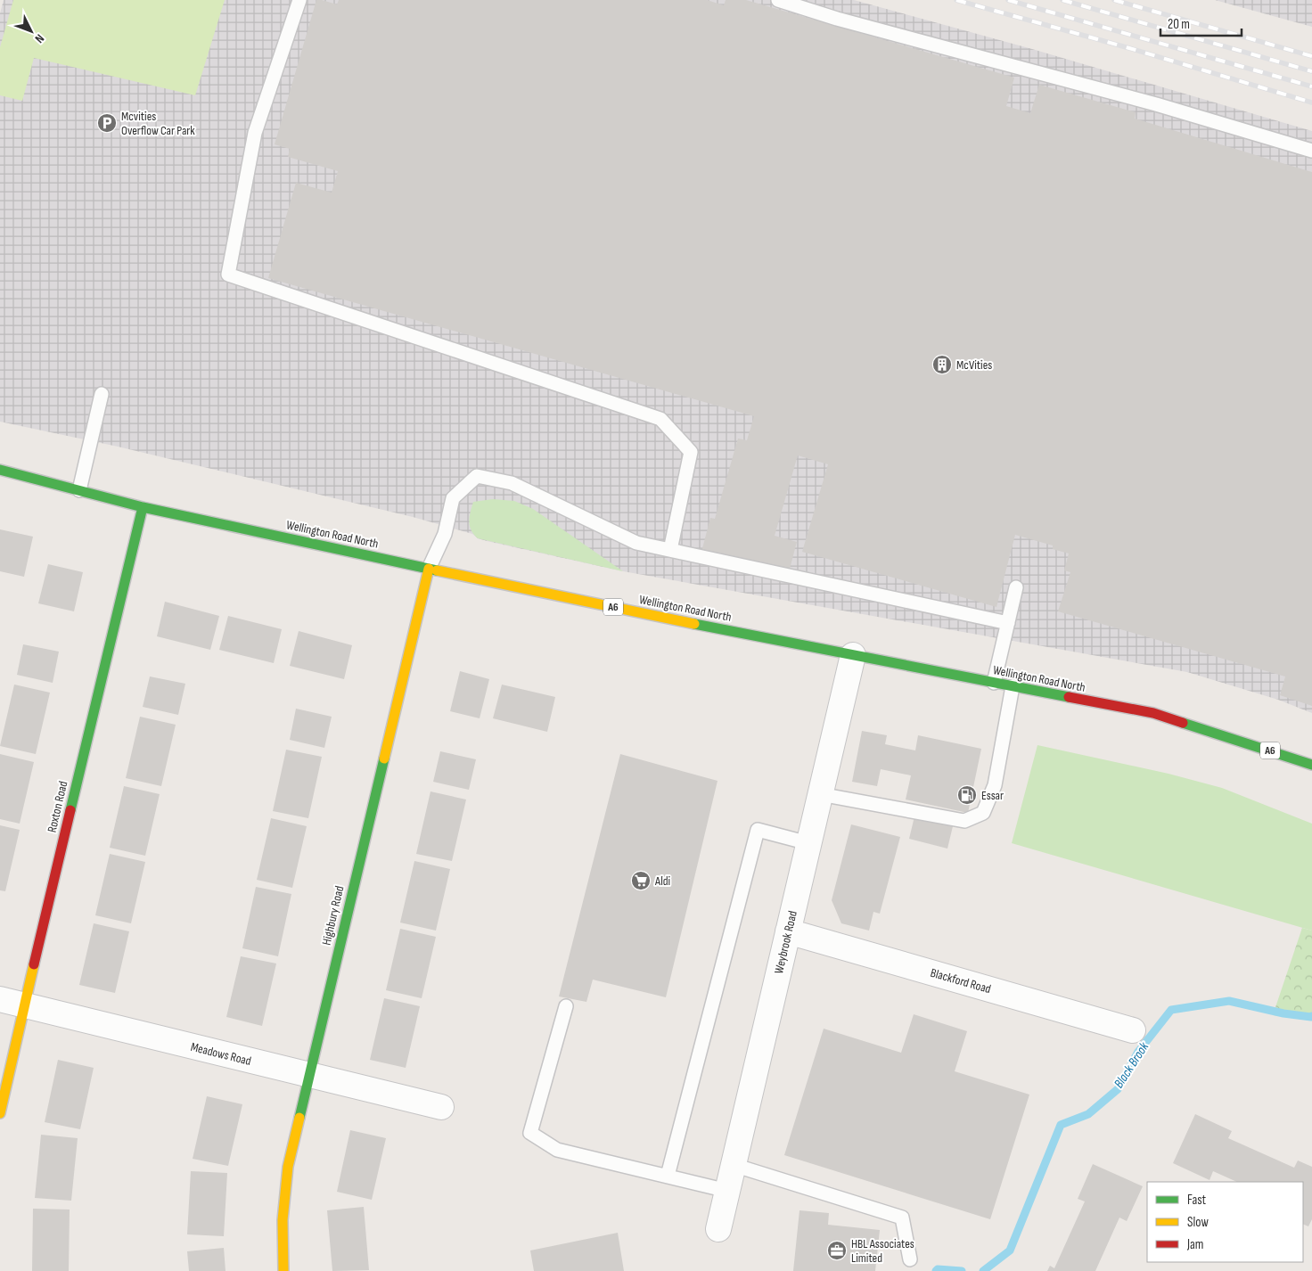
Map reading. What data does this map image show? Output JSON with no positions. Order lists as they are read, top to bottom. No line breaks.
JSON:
{"streets":{"main road":["Wellington Road North","A6","Roxton Road","Highbury Road"],"street":["Weybrook Road","Blackford Road","Meadows Road"]},"crossings":[["Wellington Road North","Roxton Road"],["Wellington Road North","Highbury Road"],["Wellington Road North","Weybrook Road"],["Roxton Road","Meadows Road"],["Highbury Road","Meadows Road"],["Weybrook Road","Blackford Road"]],"water":["Black Brook"],"places":{"parking":["Mcvities Overflow Car Park"],"building":["McVities"],"fuel station":["Essar"],"supermarket":["Aldi"],"office":["HBL Associates Limited"]},"legend":["Fast","Slow","Jam"],"scale_bar":"20 m","north":"bottom right"}
